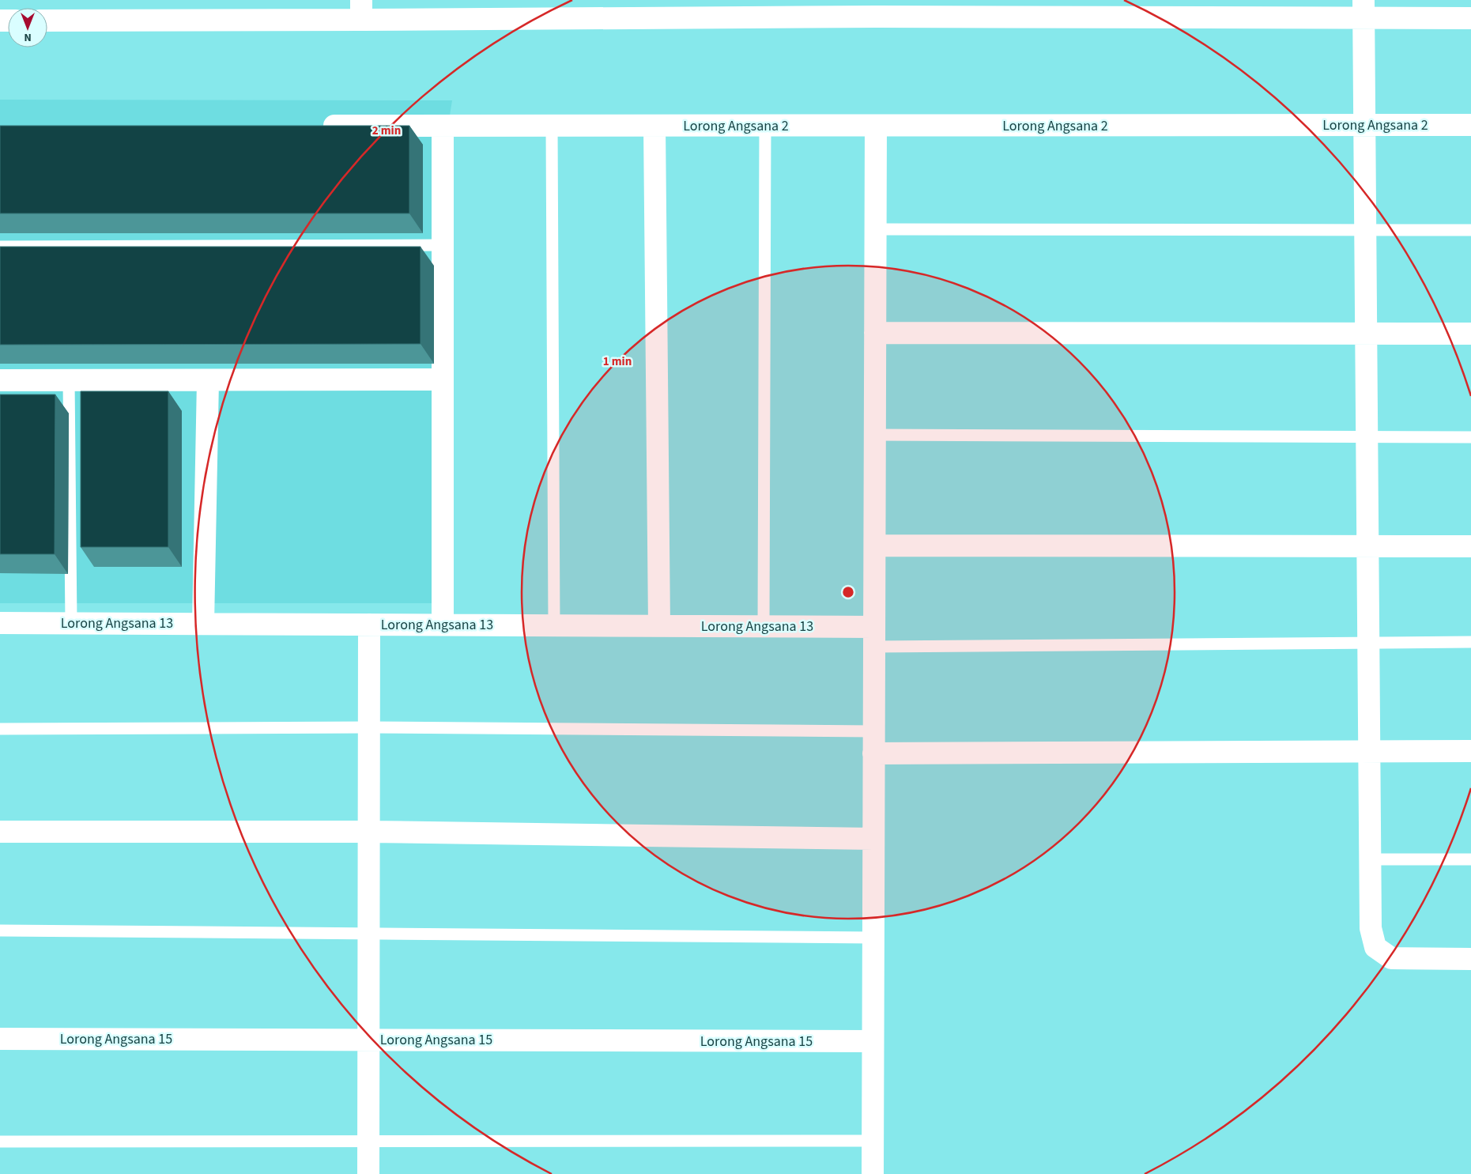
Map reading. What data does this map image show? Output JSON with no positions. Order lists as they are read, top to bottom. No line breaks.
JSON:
{"streets":{"street":["Lorong Angsana 2","Lorong Angsana 13","Lorong Angsana 15"]},"north":"bottom","rings":["2 min","1 min"]}
